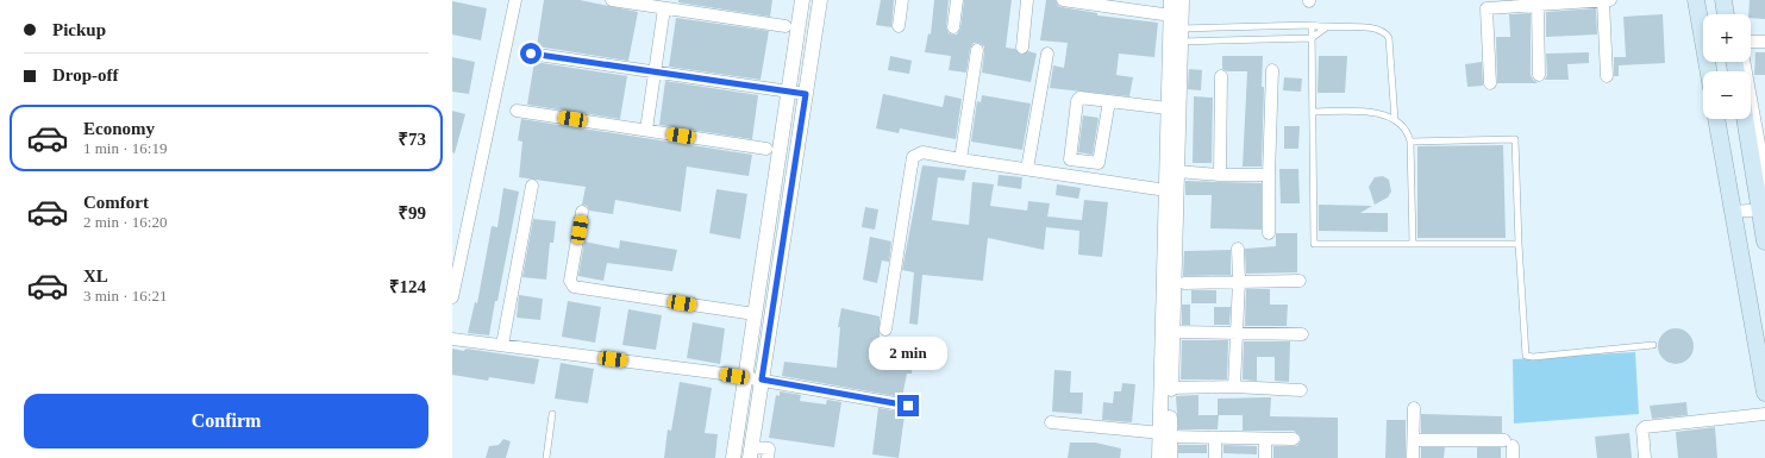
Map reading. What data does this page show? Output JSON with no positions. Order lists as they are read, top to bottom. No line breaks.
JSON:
{"page":{"banner":["Pickup","Drop-off"],"map_buttons":["+","−"],"list":[{"name":"Economy","note":"1 min · 16:19","value":"₹73"},{"name":"Comfort","note":"2 min · 16:20","value":"₹99"},{"name":"XL","note":"3 min · 16:21","value":"₹124"}],"bubble":"2 min","buttons":"Confirm"}}
